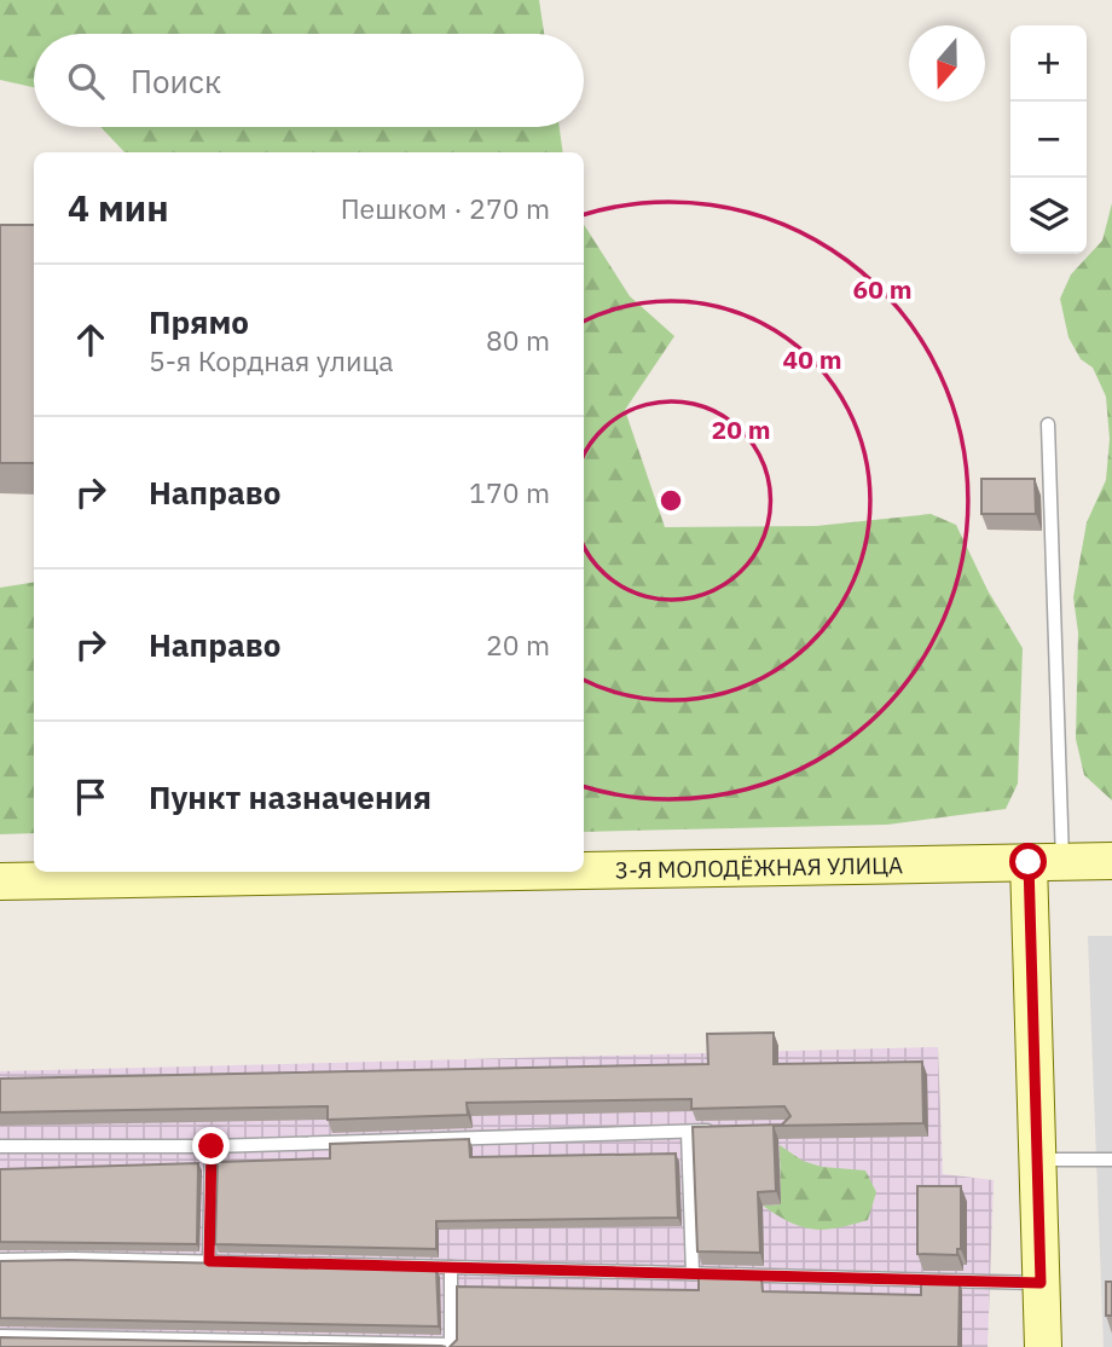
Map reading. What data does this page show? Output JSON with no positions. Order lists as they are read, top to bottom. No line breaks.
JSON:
{"streets":{"main road":["3-Я МОЛОДЁЖНАЯ УЛИЦА"]},"north":"bottom","page":{"map_buttons":["+","−"],"search":"Поиск","heading":["4 мин","Пешком · 270 m"],"list":[["Прямо","5-я Кордная улица","80 m"],["Направо","170 m"],["Направо","20 m"],"Пункт назначения"]},"rings":["60 m","40 m","20 m"]}
